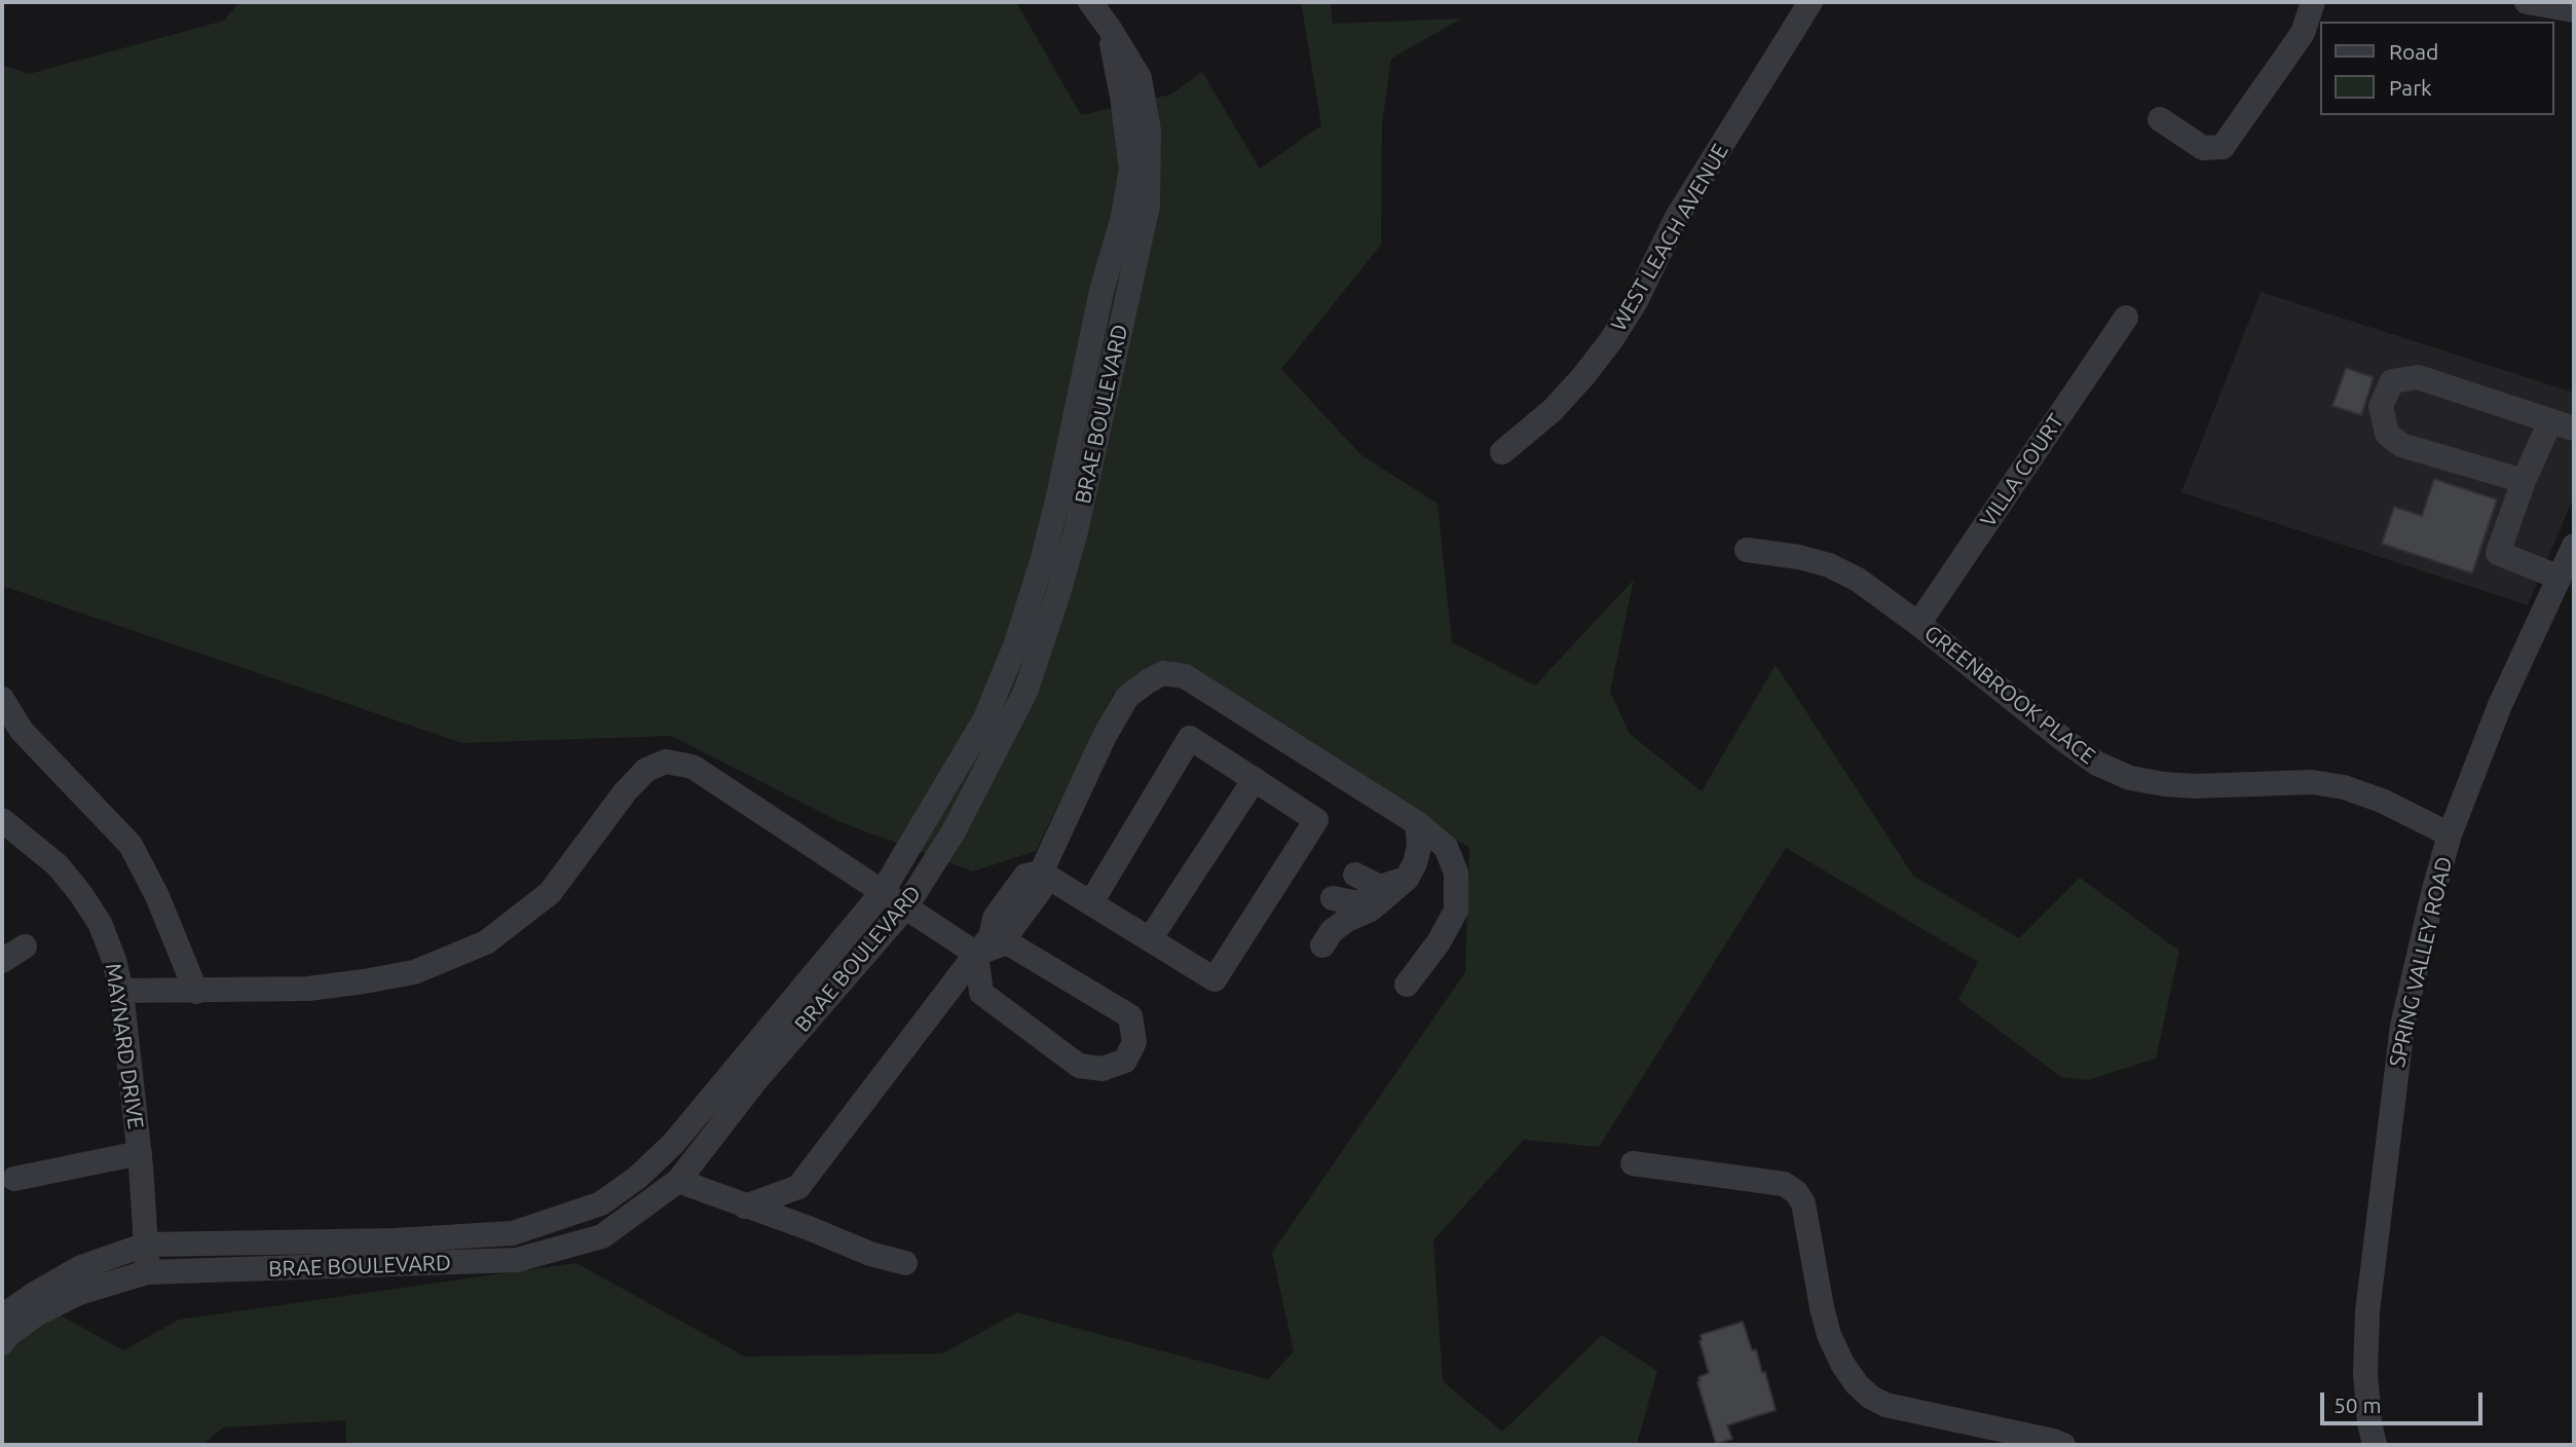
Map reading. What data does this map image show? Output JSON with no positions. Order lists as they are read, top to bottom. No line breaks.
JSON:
{"streets":{"street":["WEST LEACH AVENUE","BRAE BOULEVARD","VILLA COURT","GREENBROOK PLACE","SPRING VALLEY ROAD","MAYNARD DRIVE"]},"crossings":[["BRAE BOULEVARD","MAYNARD DRIVE"],["VILLA COURT","GREENBROOK PLACE"],["GREENBROOK PLACE","SPRING VALLEY ROAD"]],"legend":["Road","Park"],"scale_bar":"50 m"}
